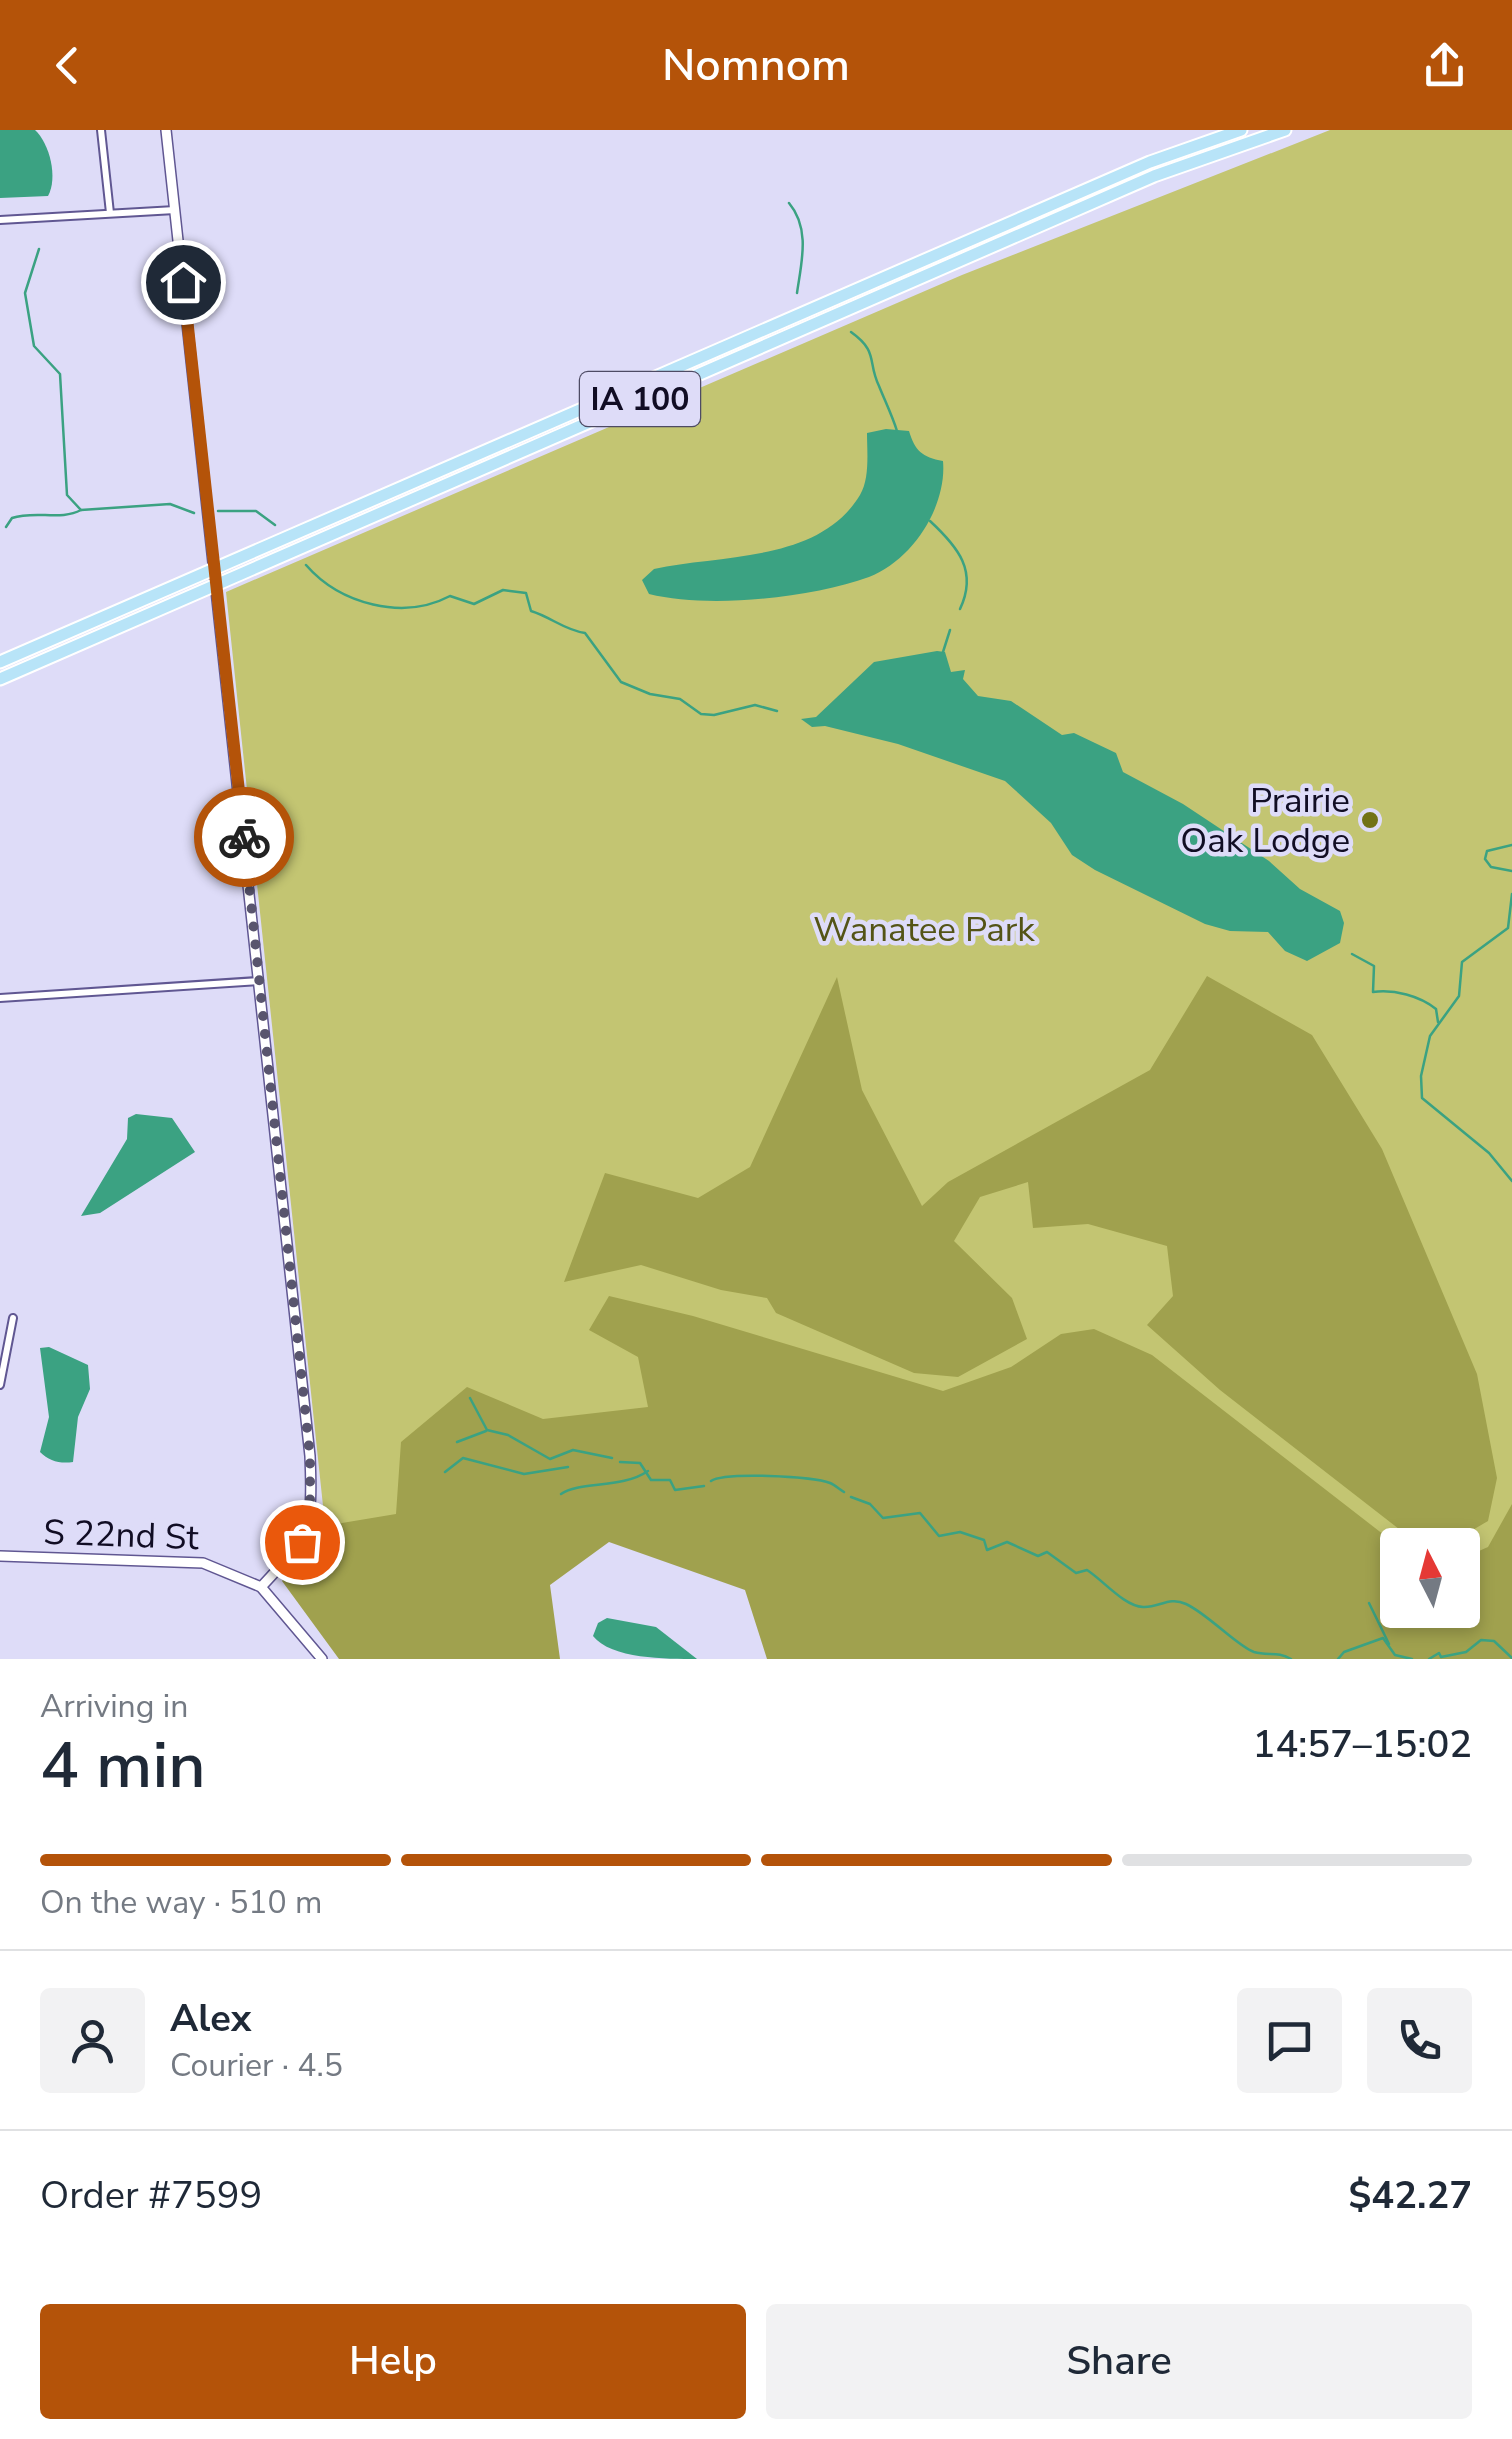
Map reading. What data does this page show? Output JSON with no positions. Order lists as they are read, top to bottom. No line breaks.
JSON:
{"streets":{"highway":["IA 100"],"street":["S 22nd St"]},"parks":["Wanatee Park"],"places":["Prairie Oak Lodge"],"north":"top","page":{"header":"Nomnom","heading":["4 min","Arriving in","14:57–15:02"],"panel":["Alex","Courier · 4.5","Order #7599","$42.27"],"bar":"On the way · 510 m","buttons":["Help","Share"]}}
